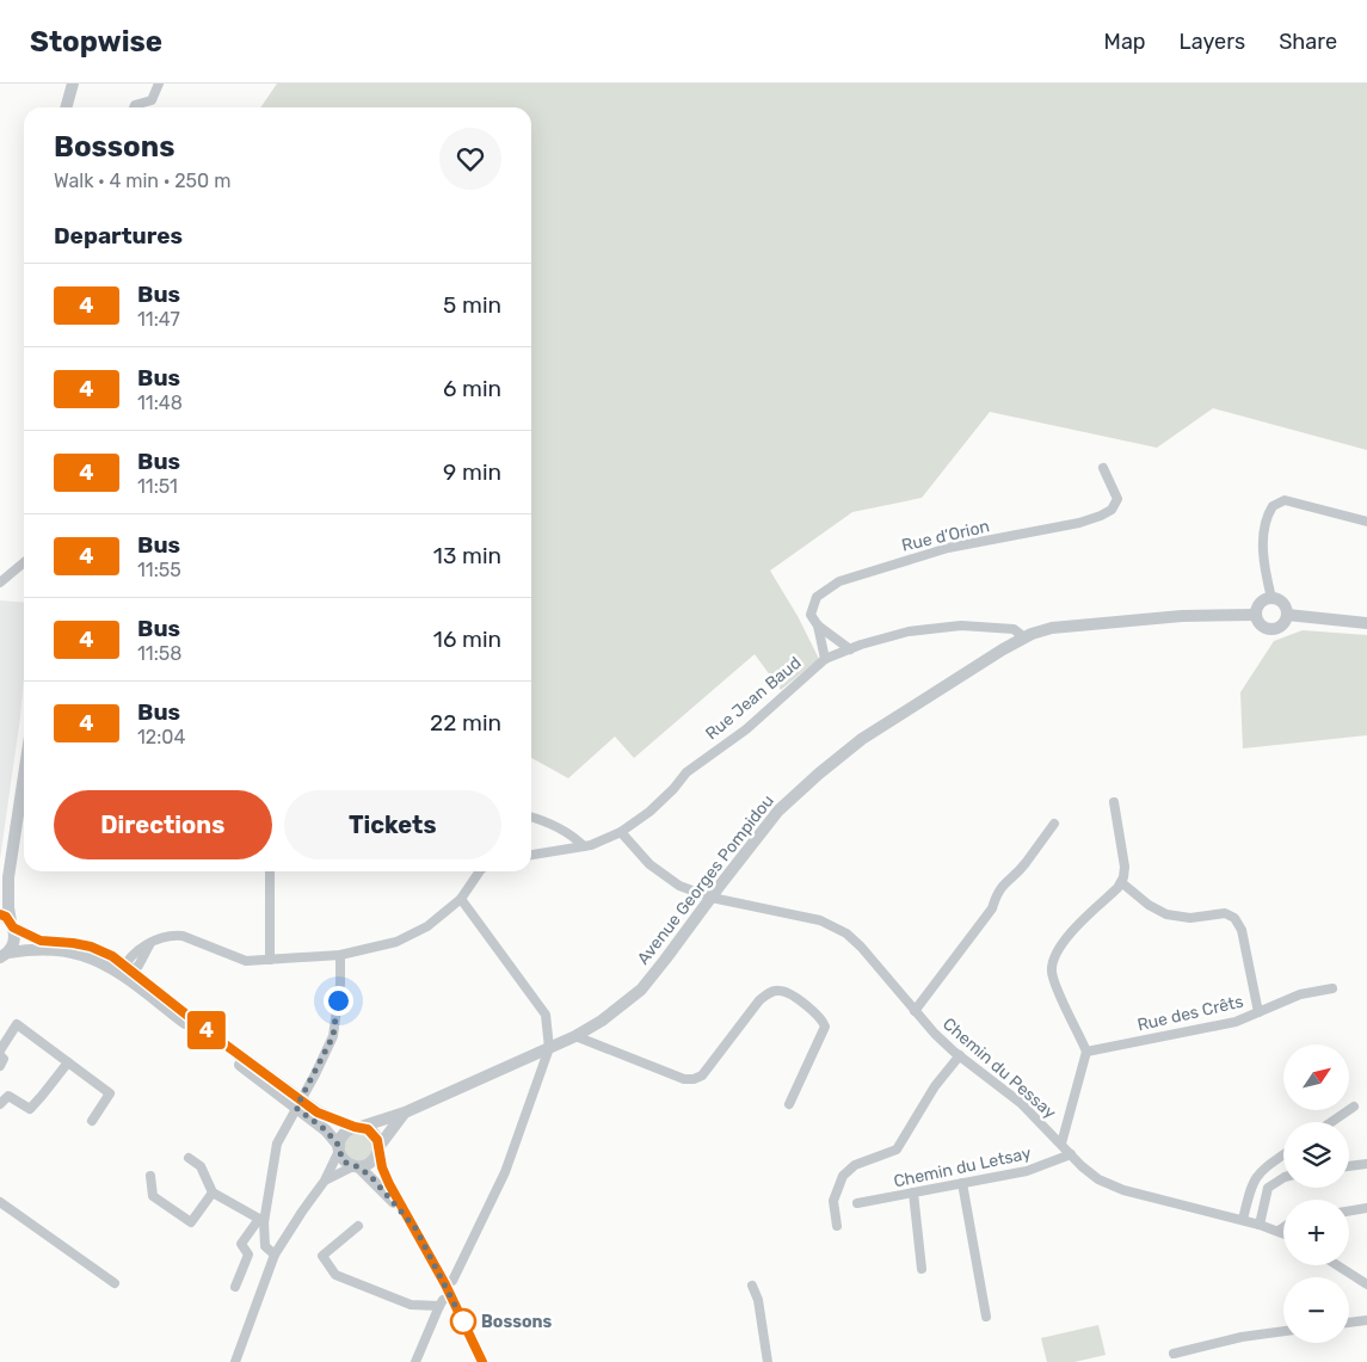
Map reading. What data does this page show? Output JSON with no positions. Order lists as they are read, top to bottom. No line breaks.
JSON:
{"streets":{"street":["Rue d’Orion","Rue Jean Baud","Avenue Georges Pompidou","Rue des Crêts","Chemin du Pessay","Chemin du Letsay"]},"crossings":[["Rue Jean Baud","Avenue Georges Pompidou"],["Rue Jean Baud","Chemin du Pessay"],["Avenue Georges Pompidou","Chemin du Pessay"],["Chemin du Pessay","Chemin du Letsay"]],"places":["Bossons"],"lines":["bus line 4"],"north":"top right","page":{"header":"Stopwise","nav":["Map","Layers","Share"],"on_map":"4","heading":[["Bossons","Walk · 4 min · 250 m"],"Departures"],"list":[{"mark":"4","name":"Bus","note":"11:47","value":"5 min"},{"mark":"4","name":"Bus","note":"11:48","value":"6 min"},{"mark":"4","name":"Bus","note":"11:51","value":"9 min"},{"mark":"4","name":"Bus","note":"11:55","value":"13 min"},{"mark":"4","name":"Bus","note":"11:58","value":"16 min"},{"mark":"4","name":"Bus","note":"12:04","value":"22 min"}],"buttons":["Directions","Tickets"],"map_buttons":["+","−"]}}
